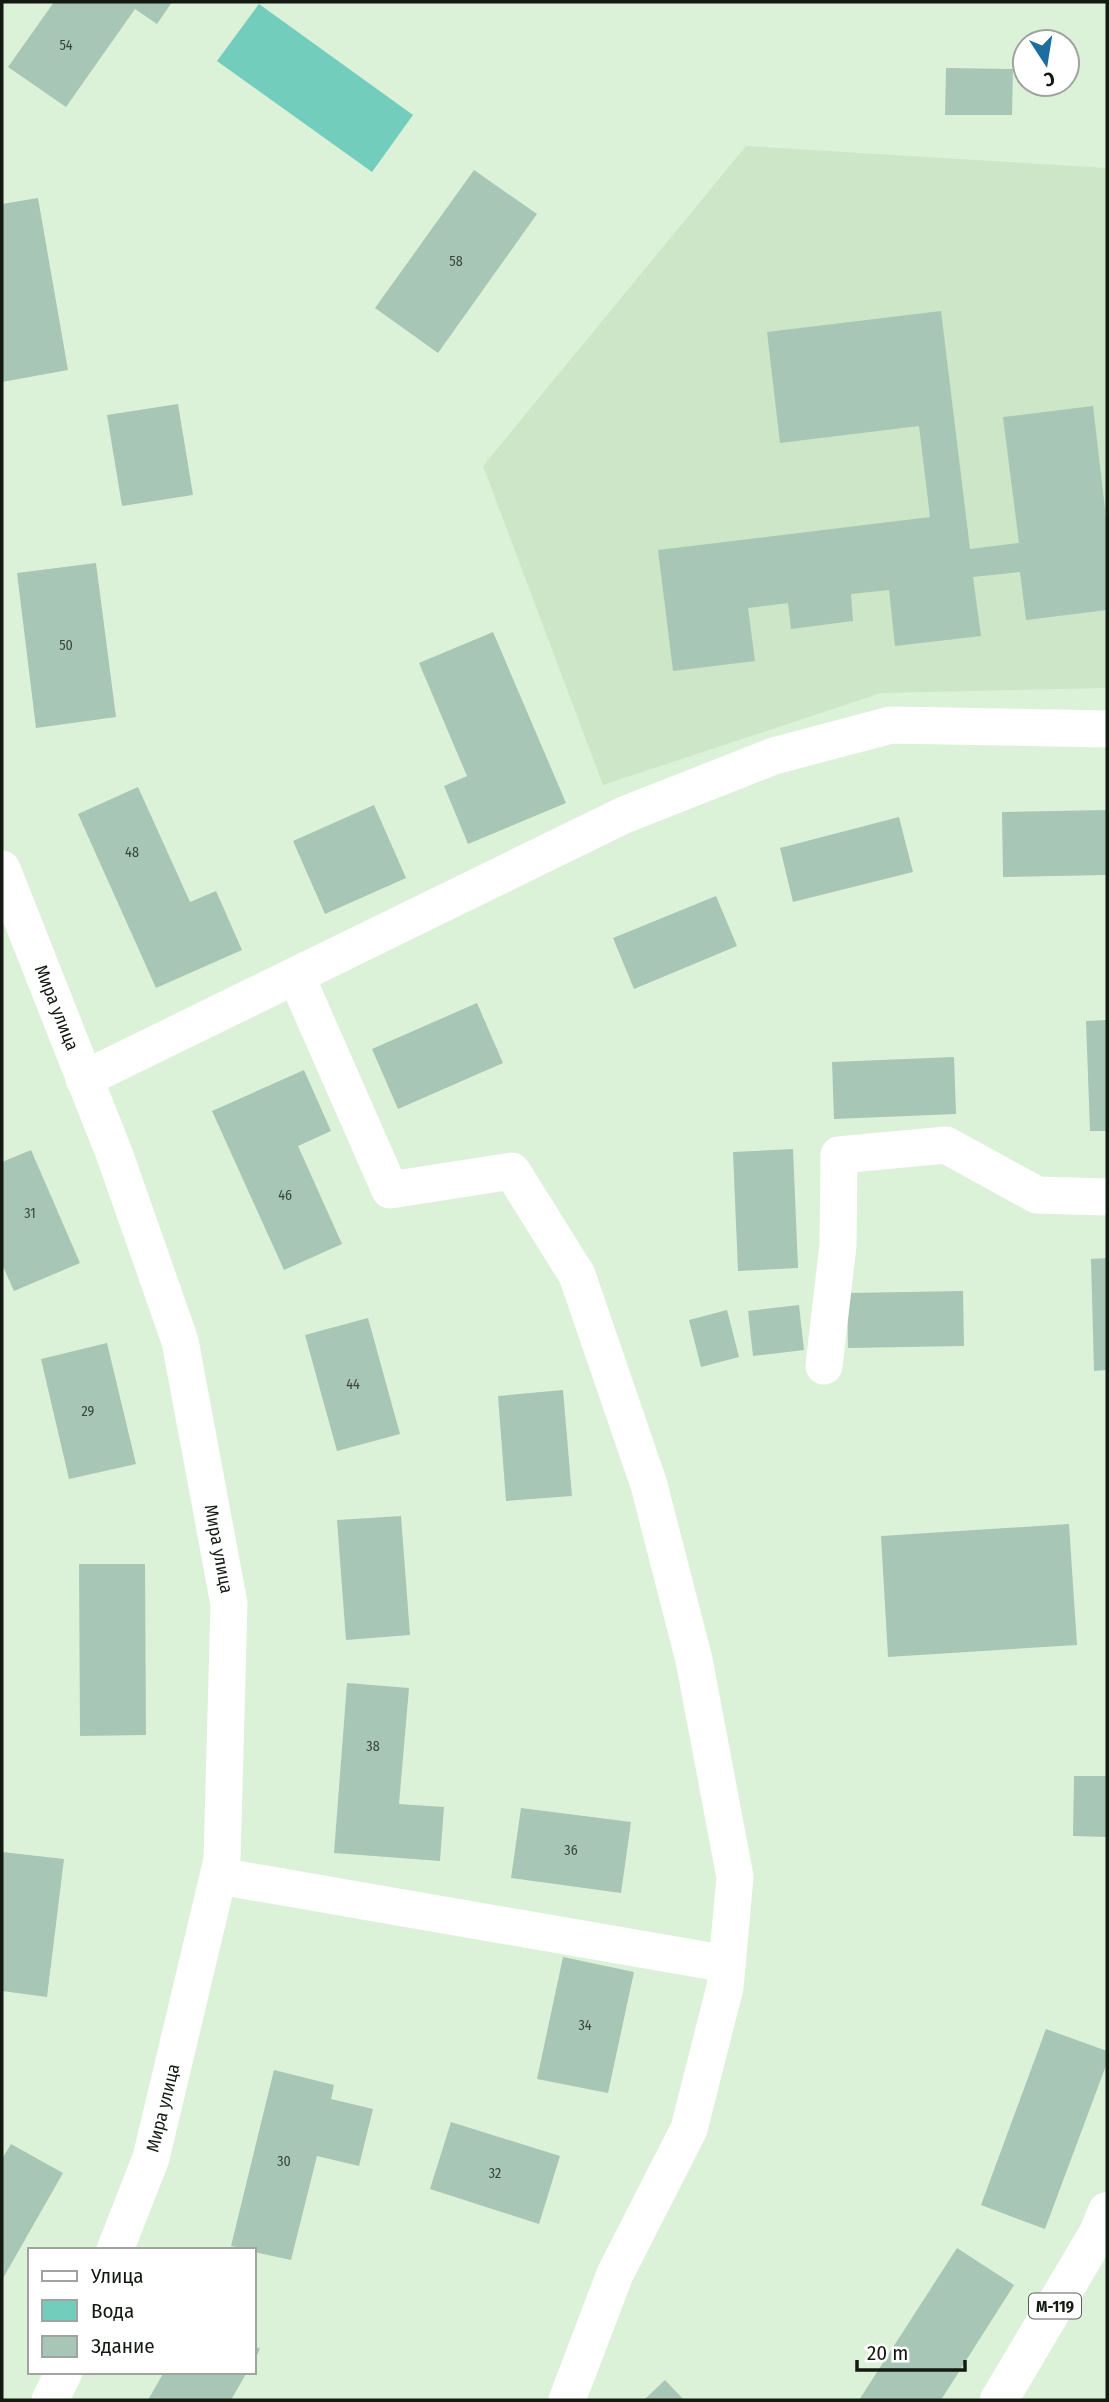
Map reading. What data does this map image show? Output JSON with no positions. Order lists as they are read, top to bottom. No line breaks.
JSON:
{"streets":{"main road":["М-119"],"street":["Мира улица"]},"house_numbers":["54","58","50","48","46","31","44","29","38","36","34","30","32"],"legend":["Улица","Вода","Здание"],"scale_bar":"20 m","north":"bottom"}
